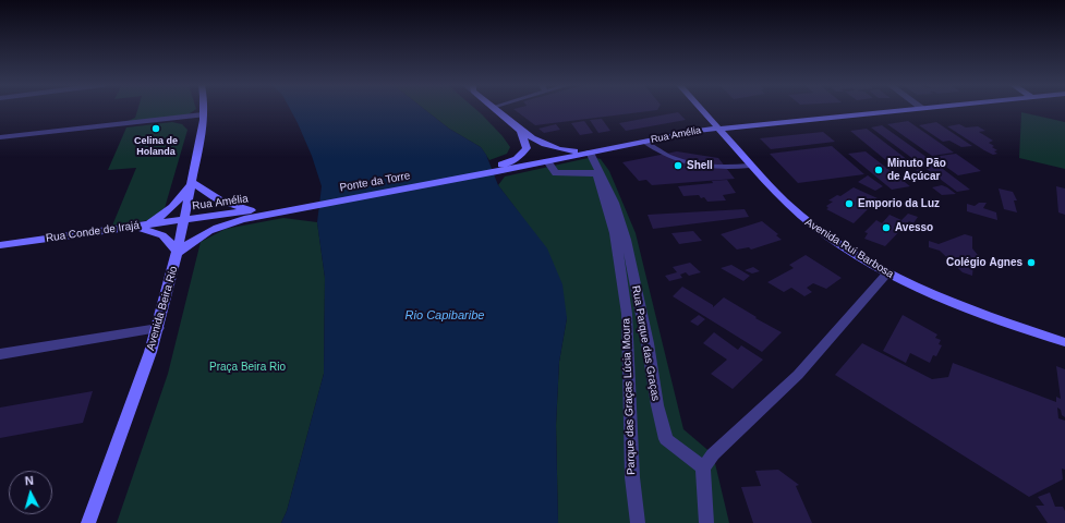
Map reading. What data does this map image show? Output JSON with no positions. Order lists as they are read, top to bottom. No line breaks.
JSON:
{"streets":{"main road":["Rua Amélia","Ponte da Torre","Rua Conde de Irajá","Avenida Rui Barbosa","Avenida Beira Rio"],"street":["Rua Parque das Graças","Parque das Graças Lúcia Moura"]},"crossings":[["Rua Amélia","Ponte da Torre"],["Rua Amélia","Rua Conde de Irajá"],["Rua Amélia","Avenida Rui Barbosa"],["Rua Amélia","Avenida Beira Rio"],["Rua Amélia","Rua Parque das Graças"],["Rua Amélia","Parque das Graças Lúcia Moura"],["Rua Conde de Irajá","Avenida Beira Rio"]],"water":["Rio Capibaribe"],"parks":["Praça Beira Rio"],"places":["Celina de Holanda","Shell","Minuto Pão de Açúcar","Emporio da Luz","Avesso","Colégio Agnes"],"north":"top"}
